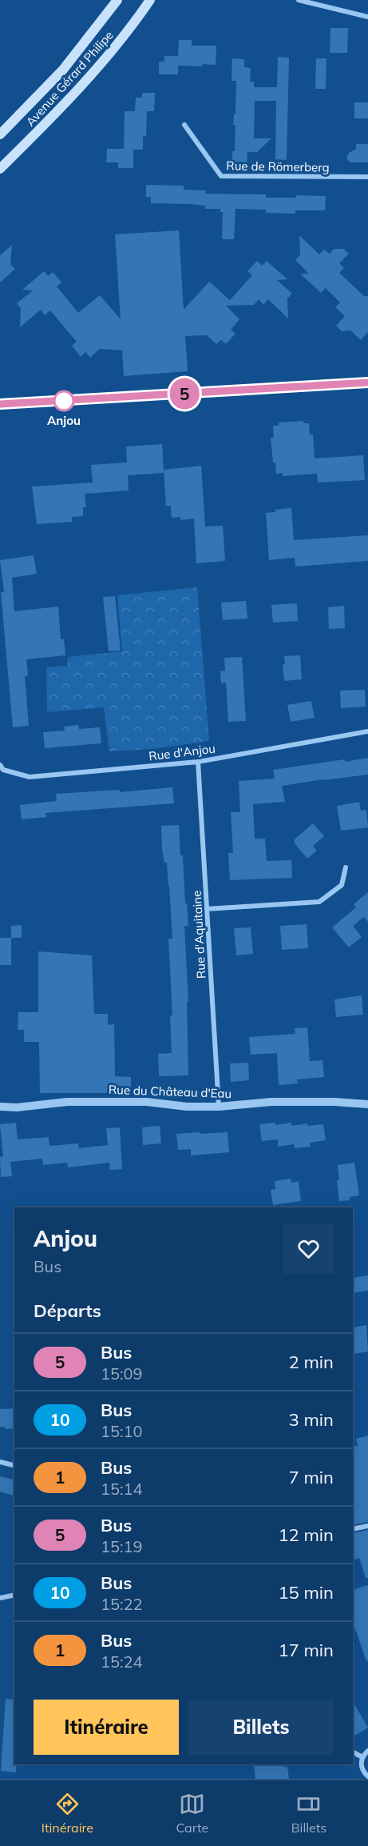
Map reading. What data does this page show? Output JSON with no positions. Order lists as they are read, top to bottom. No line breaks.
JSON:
{"streets":{"main road":["Avenue Gérard Philipe"],"street":["Rue de Römerberg","Rue d'Anjou","Rue d'Aquitaine","Rue du Château d'Eau"]},"crossings":[["Rue d'Anjou","Rue d'Aquitaine"],["Rue d'Aquitaine","Rue du Château d'Eau"]],"places":["Anjou"],"lines":["bus line 5"],"page":{"on_map":"5","heading":[["Anjou","Bus"],"Départs"],"list":[{"mark":"5","name":"Bus","note":"15:09","value":"2 min"},{"mark":"10","name":"Bus","note":"15:10","value":"3 min"},{"mark":"1","name":"Bus","note":"15:14","value":"7 min"},{"mark":"5","name":"Bus","note":"15:19","value":"12 min"},{"mark":"10","name":"Bus","note":"15:22","value":"15 min"},{"mark":"1","name":"Bus","note":"15:24","value":"17 min"}],"buttons":["Itinéraire","Billets"],"tabs":["Itinéraire","Carte","Billets"]}}
